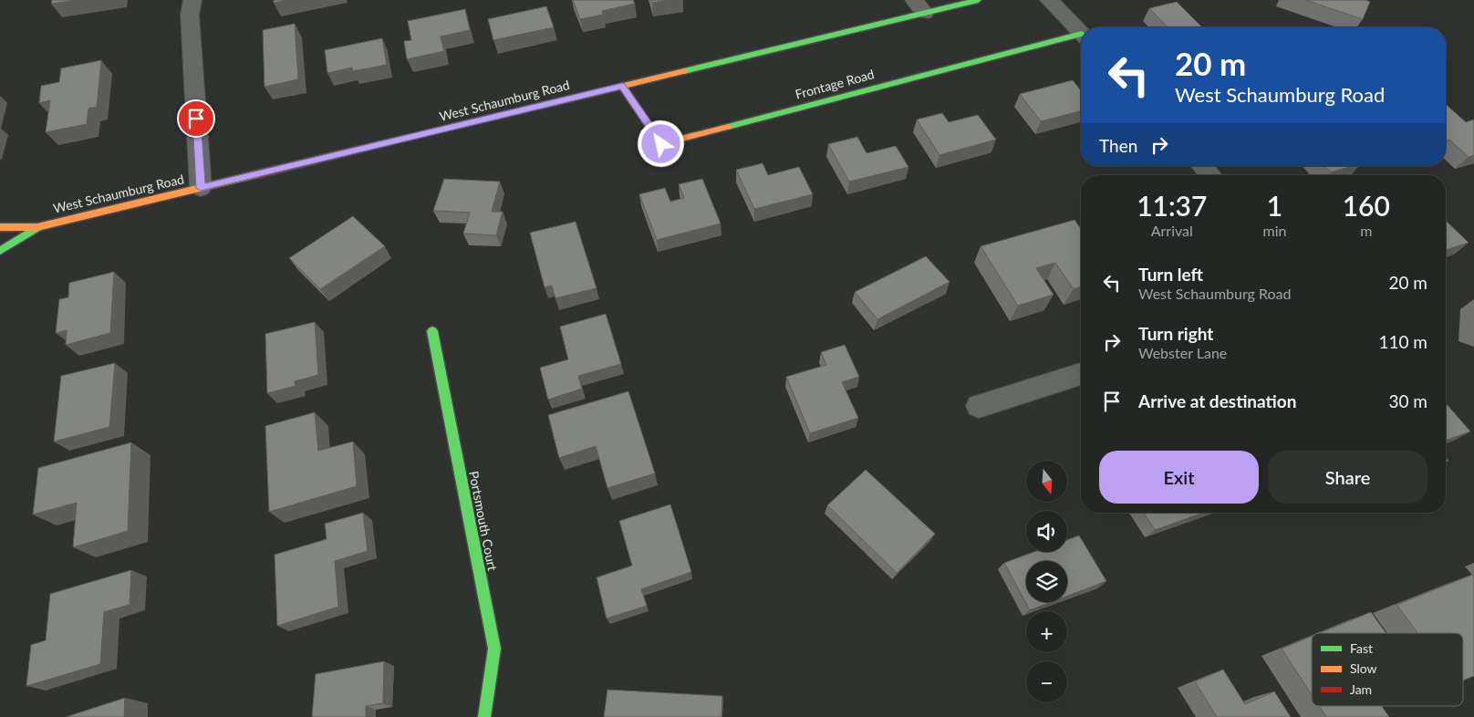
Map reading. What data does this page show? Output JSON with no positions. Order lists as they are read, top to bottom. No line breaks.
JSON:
{"streets":{"main road":["Frontage Road","West Schaumburg Road","Portsmouth Court"]},"crossings":[["Frontage Road","West Schaumburg Road"]],"legend":["Fast","Slow","Jam"],"north":"bottom","page":{"turn":["20 m","West Schaumburg Road"],"then":"Then","eta":["11:37","Arrival","1","min","160","m"],"list":[{"name":"Turn left","note":"West Schaumburg Road","value":"20 m"},{"name":"Turn right","note":"Webster Lane","value":"110 m"},{"name":"Arrive at destination","value":"30 m"}],"buttons":["Exit","Share"],"map_buttons":["+","−"]}}
